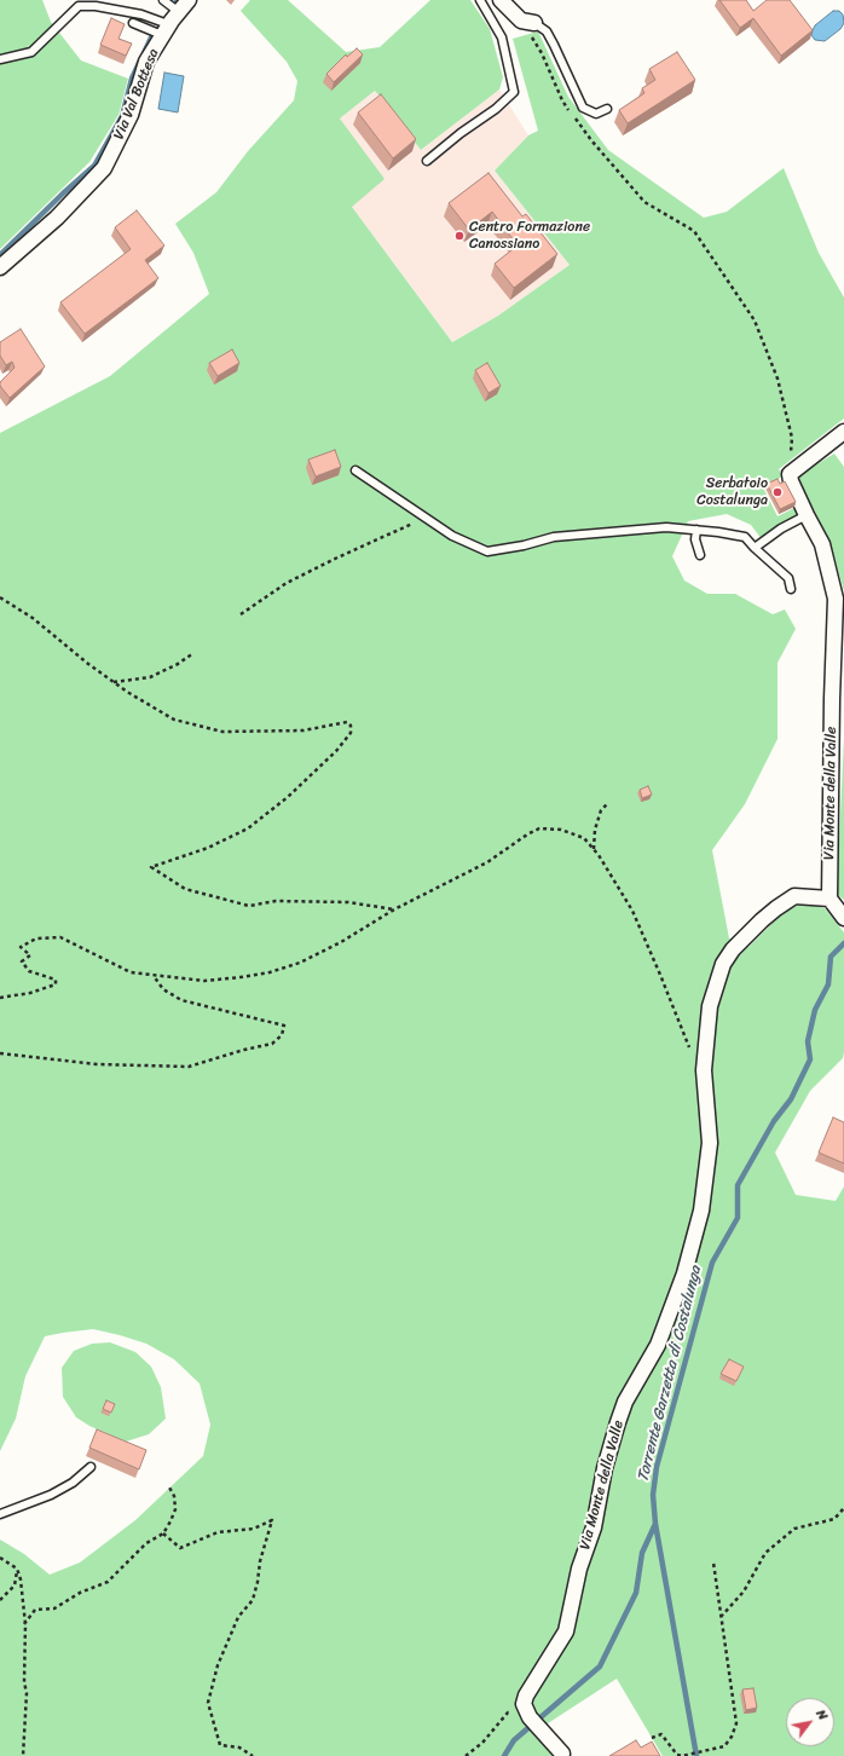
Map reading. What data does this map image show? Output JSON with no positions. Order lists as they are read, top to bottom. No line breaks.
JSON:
{"streets":{"street":["Via Val Bottesa","Via Monte della Valle"]},"water":["Torrente Garzetta di Costalunga"],"places":["Centro Formazione Canossiano","Serbatoio Costalunga"],"north":"top right"}
